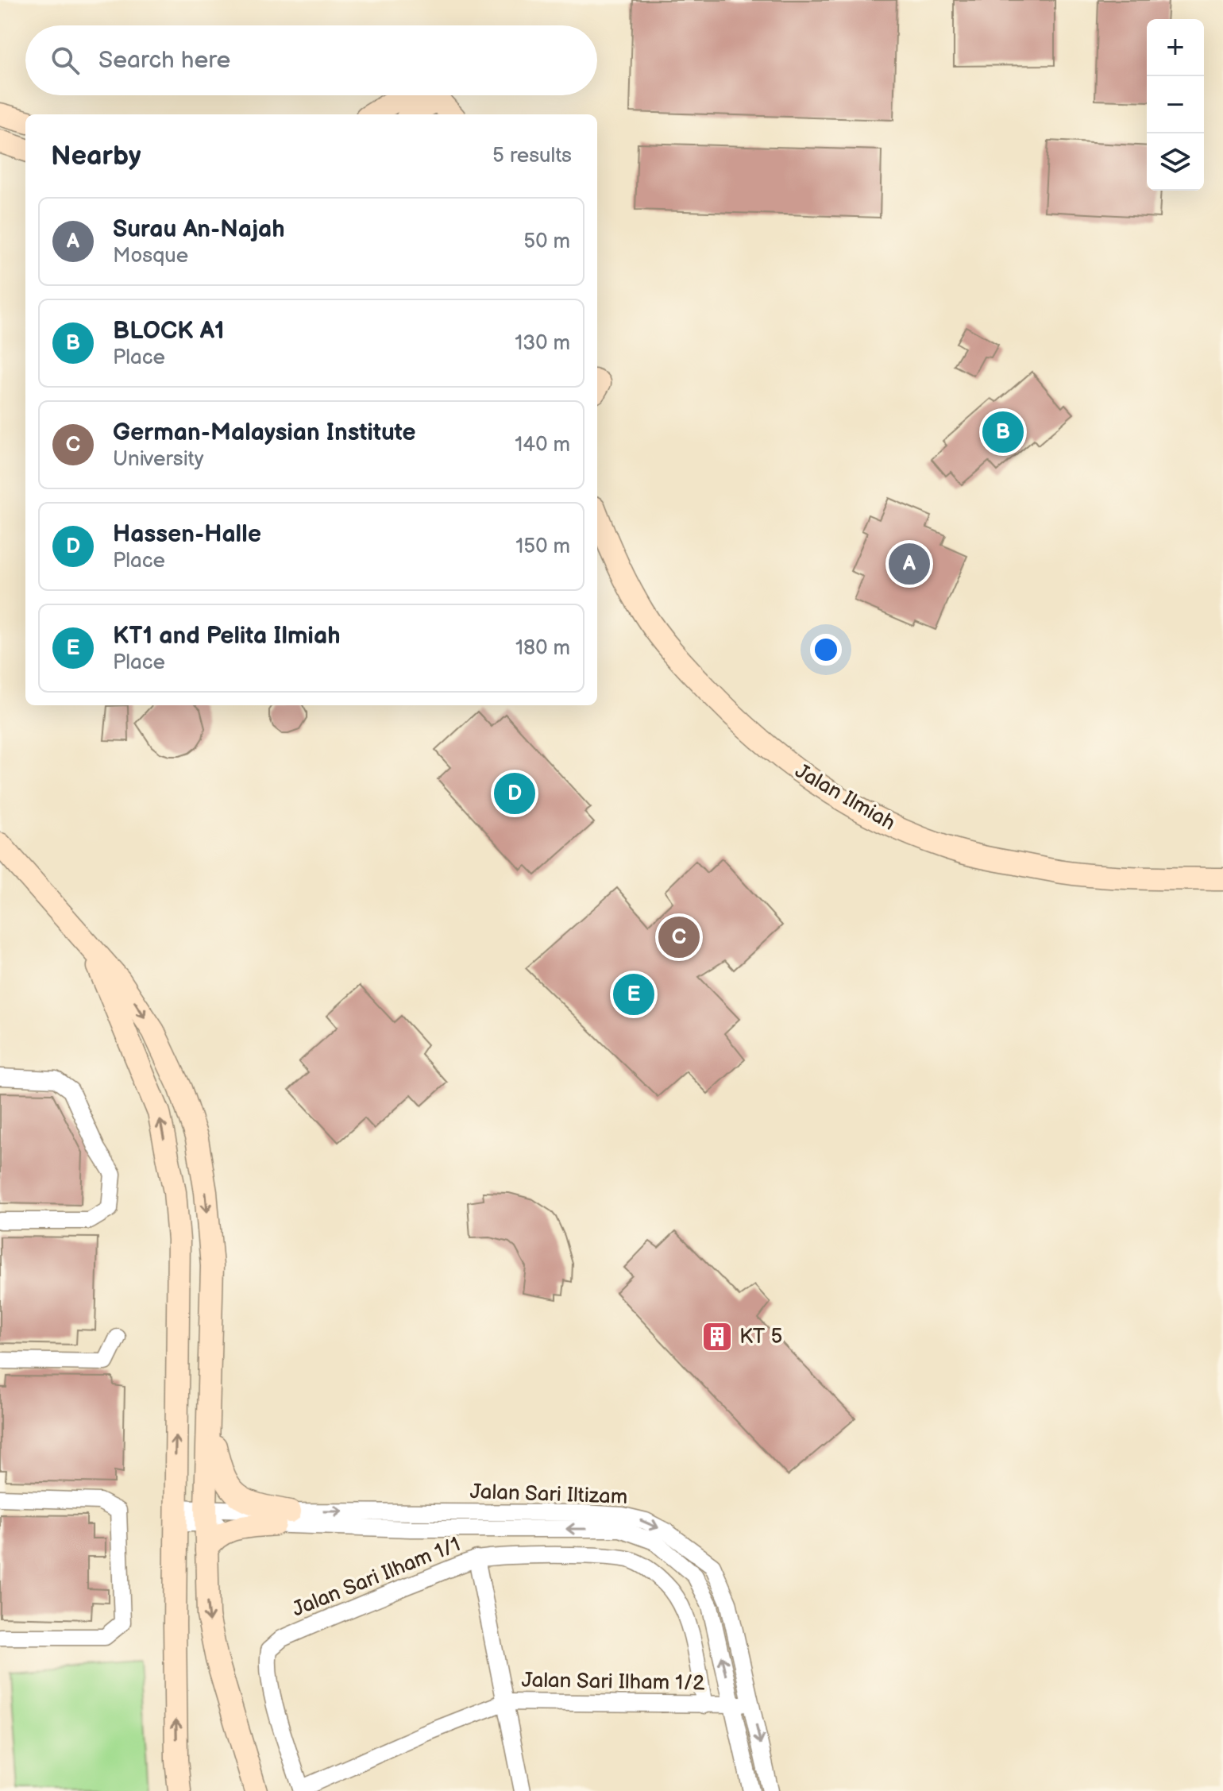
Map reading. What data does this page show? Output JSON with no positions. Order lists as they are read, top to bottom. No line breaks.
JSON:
{"streets":{"street":["Jalan Ilmiah","Jalan Sari Iltizam","Jalan Sari Ilham 1/1","Jalan Sari Ilham 1/2"]},"crossings":[["Jalan Sari Iltizam","Jalan Sari Ilham 1/2"],["Jalan Sari Ilham 1/1","Jalan Sari Ilham 1/2"]],"places":{"building":["KT 5"]},"page":{"map_buttons":["+","−"],"search":"Search here","heading":["Nearby","5 results"],"list":[{"mark":"A","name":"Surau An-Najah","note":"Mosque","value":"50 m"},{"mark":"B","name":"BLOCK A1","note":"Place","value":"130 m"},{"mark":"C","name":"German-Malaysian Institute","note":"University","value":"140 m"},{"mark":"D","name":"Hassen-Halle","note":"Place","value":"150 m"},{"mark":"E","name":"KT1 and Pelita Ilmiah","note":"Place","value":"180 m"}],"pins":["B","A","D","C","E"]}}
